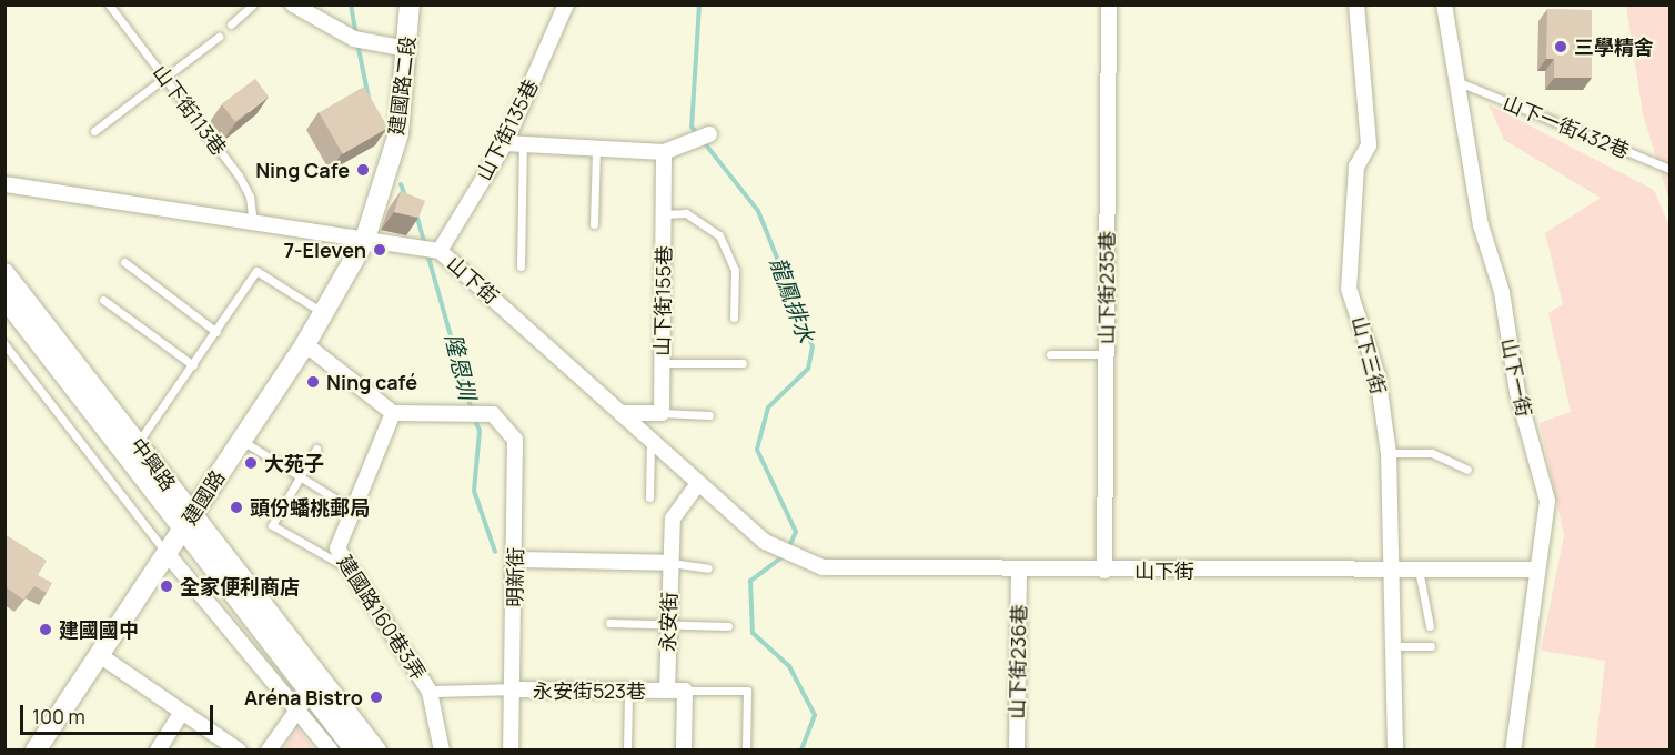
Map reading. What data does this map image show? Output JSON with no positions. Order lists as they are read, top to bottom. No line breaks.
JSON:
{"streets":{"street":["建國路二段","山下街135巷","山下街","山下街235巷","山下街155巷","山下三街","山下一街","中興路","建國路","明新街","建國路160巷3弄","永安街","山下街236巷","永安街523巷"],"lane":["山下街113巷","山下一街432巷"]},"crossings":[["建國路二段","山下街"],["建國路二段","建國路"],["山下街113巷","山下街"],["山下一街432巷","山下一街"],["山下街135巷","山下街"],["山下街","山下街235巷"],["山下街","山下三街"],["山下街","山下一街"],["山下街","建國路"],["山下街","永安街"],["山下街","山下街236巷"],["中興路","建國路"],["明新街","建國路160巷3弄"],["明新街","永安街523巷"],["永安街","永安街523巷"]],"water":["龍鳳排水","隆恩圳"],"places":["三學精舍","Ning Cafe","7-Eleven","Ning café","大苑子","頭份蟠桃郵局","全家便利商店","建國國中","Aréna Bistro"],"scale_bar":"100 m"}
